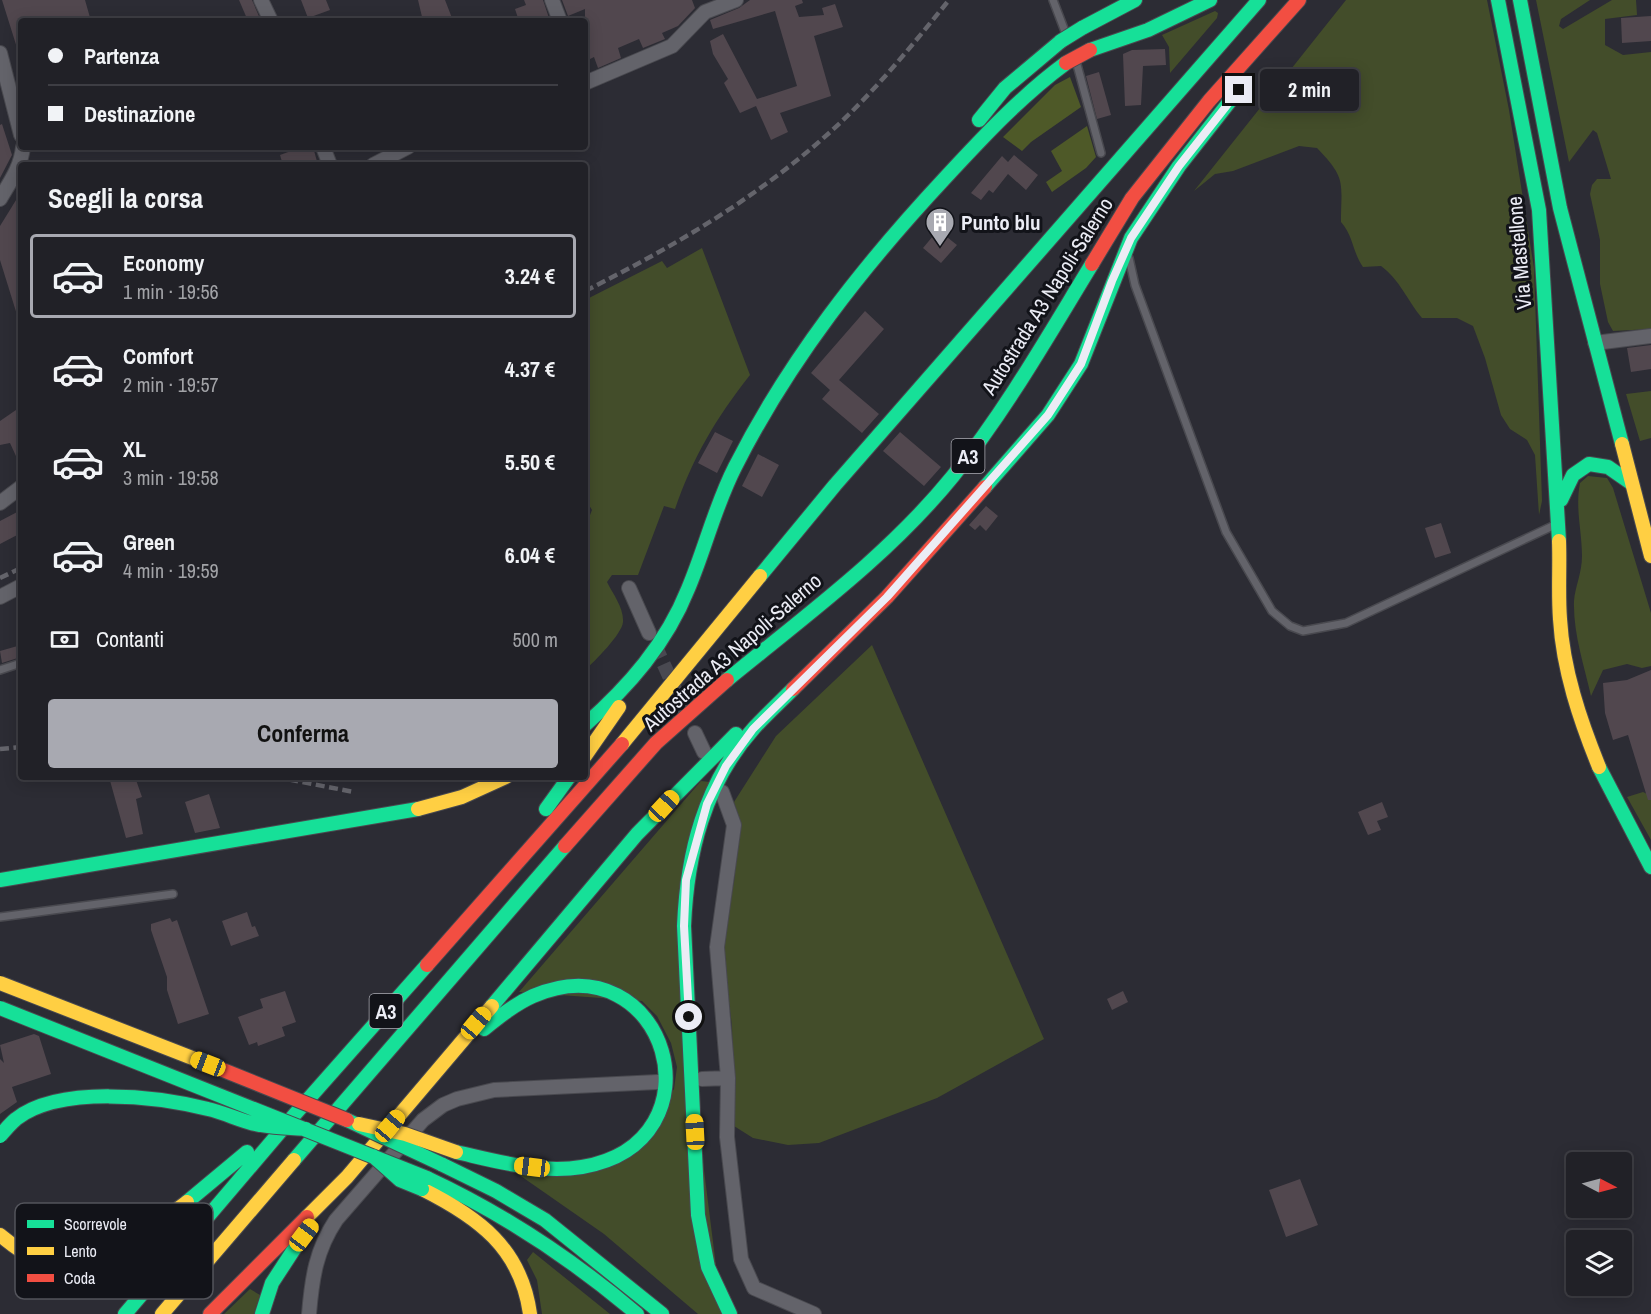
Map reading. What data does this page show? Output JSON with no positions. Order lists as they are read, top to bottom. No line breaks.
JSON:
{"streets":{"main road":["Via Mastellone","Autostrada A3 Napoli-Salerno","A3"]},"crossings":[["Autostrada A3 Napoli-Salerno","A3"]],"places":{"building":["Punto blu"]},"legend":["Scorrevole","Lento","Coda"],"north":"right","page":{"banner":["Partenza","Destinazione"],"bubble":"2 min","heading":"Scegli la corsa","list":[{"name":"Economy","note":"1 min · 19:56","value":"3.24 €"},{"name":"Comfort","note":"2 min · 19:57","value":"4.37 €"},{"name":"XL","note":"3 min · 19:58","value":"5.50 €"},{"name":"Green","note":"4 min · 19:59","value":"6.04 €"}],"pay":["Contanti","500 m"],"buttons":"Conferma"}}
